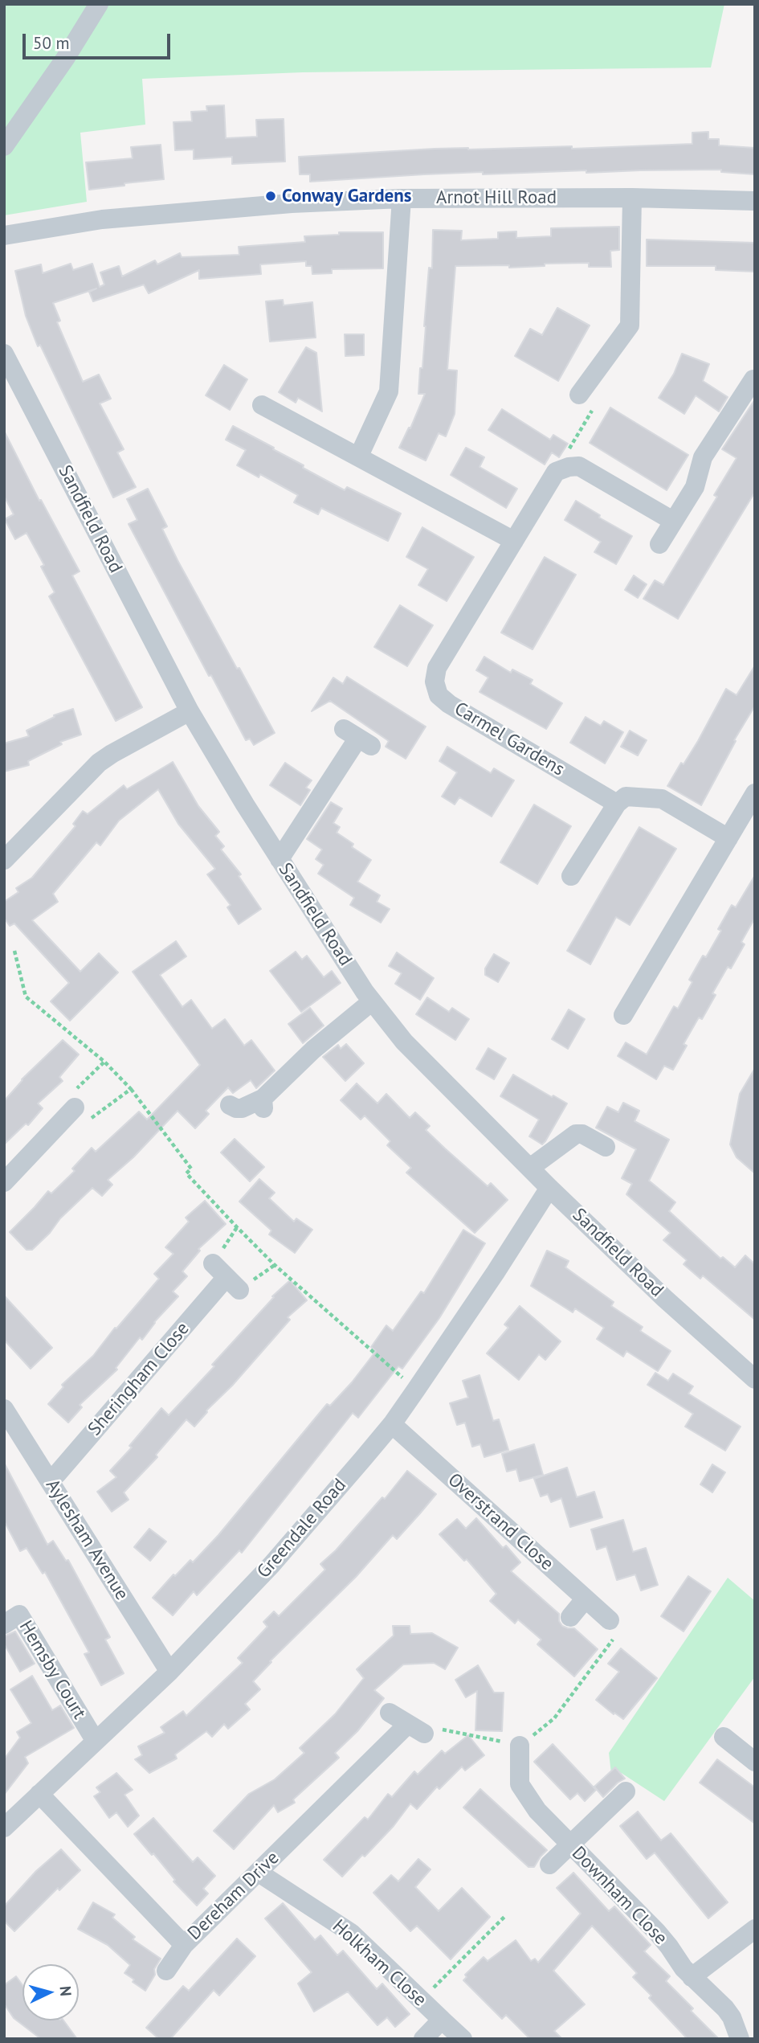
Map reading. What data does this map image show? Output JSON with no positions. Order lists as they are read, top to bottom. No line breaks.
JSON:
{"streets":{"street":["Arnot Hill Road","Sandfield Road","Carmel Gardens","Sheringham Close","Overstrand Close","Greendale Road","Aylesham Avenue","Hemsby Court","Dereham Drive","Downham Close","Holkham Close"]},"crossings":[["Sandfield Road","Greendale Road"],["Sheringham Close","Aylesham Avenue"],["Overstrand Close","Greendale Road"],["Greendale Road","Aylesham Avenue"],["Greendale Road","Hemsby Court"],["Greendale Road","Dereham Drive"],["Dereham Drive","Holkham Close"]],"places":["Conway Gardens"],"scale_bar":"50 m","north":"right"}
